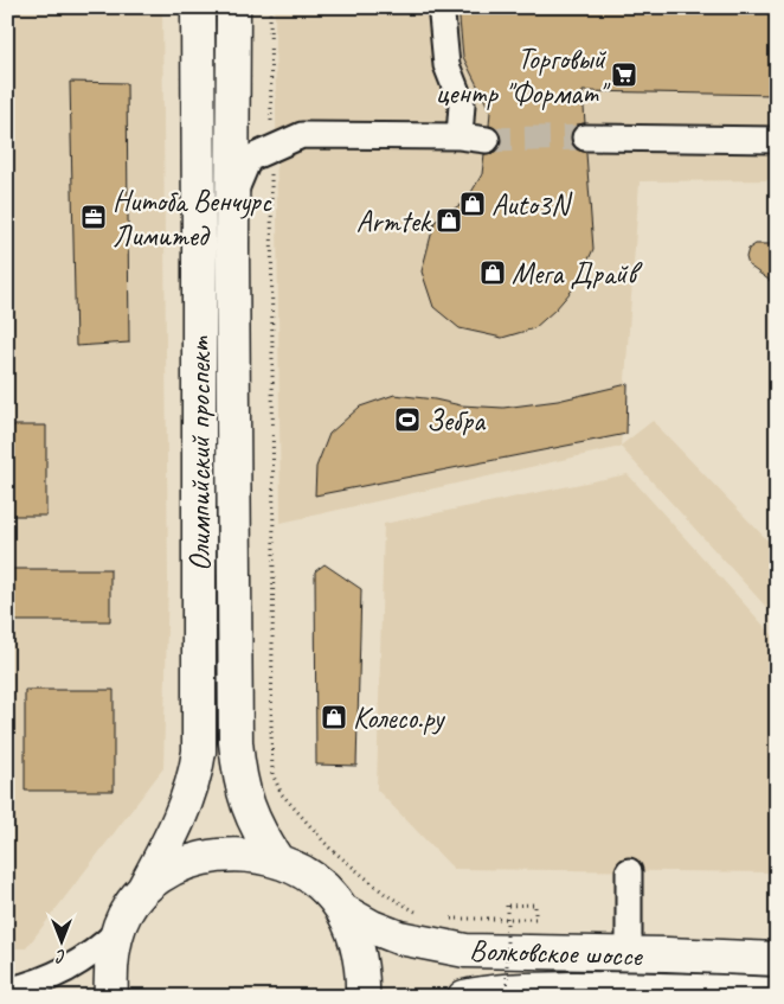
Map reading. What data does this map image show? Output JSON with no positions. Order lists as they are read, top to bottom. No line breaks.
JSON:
{"streets":{"main road":["Олимпийский проспект","Волковское шоссе"]},"places":{"supermarket":["Торговый центр \"Формат\""],"shop":["Auto3N","Armtek","Мега Драйв","Колесо.ру"],"office":["Нитоба Венчурс Лимитед"],"sports":["Зебра"]},"north":"bottom"}
